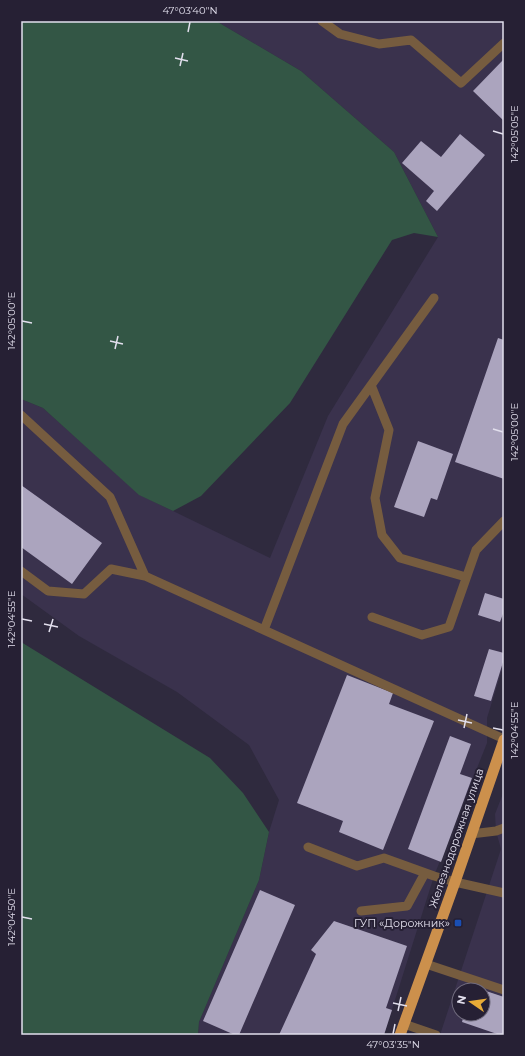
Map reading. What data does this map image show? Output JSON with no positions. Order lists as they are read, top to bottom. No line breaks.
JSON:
{"streets":{"highway":["Железнодорожная улица"]},"places":{"transit":["ГУП «Дорожник»"]},"north":"left","coordinates":["47°03'40\"N","142°05'05\"E","142°05'00\"E","142°04'55\"E","142°04'50\"E","47°03'35\"N"]}
